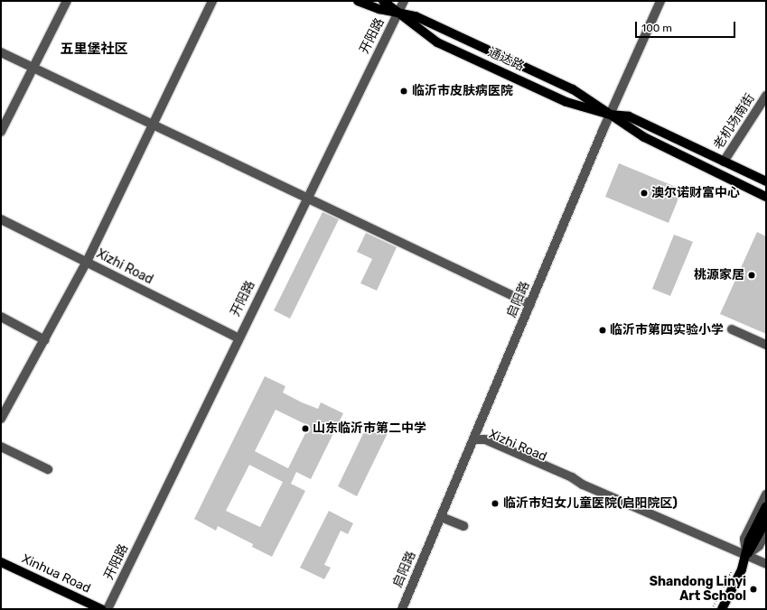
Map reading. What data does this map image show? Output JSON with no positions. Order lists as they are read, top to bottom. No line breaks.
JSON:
{"streets":{"main road":["通达路","Xinhua Road"],"street":["开阳路","老机场南街","Xizhi Road","启阳路"]},"crossings":[["开阳路","通达路"],["开阳路","Xizhi Road"],["通达路","老机场南街"],["通达路","启阳路"],["Xizhi Road","启阳路"]],"districts":["五里堡社区"],"places":["临沂市皮肤病医院","澳尔诺财富中心","桃源家居","临沂市第四实验小学","山东临沂市第二中学","临沂市妇女儿童医院(启阳院区)","Shandong Linyi Art School"],"scale_bar":"100 m"}
